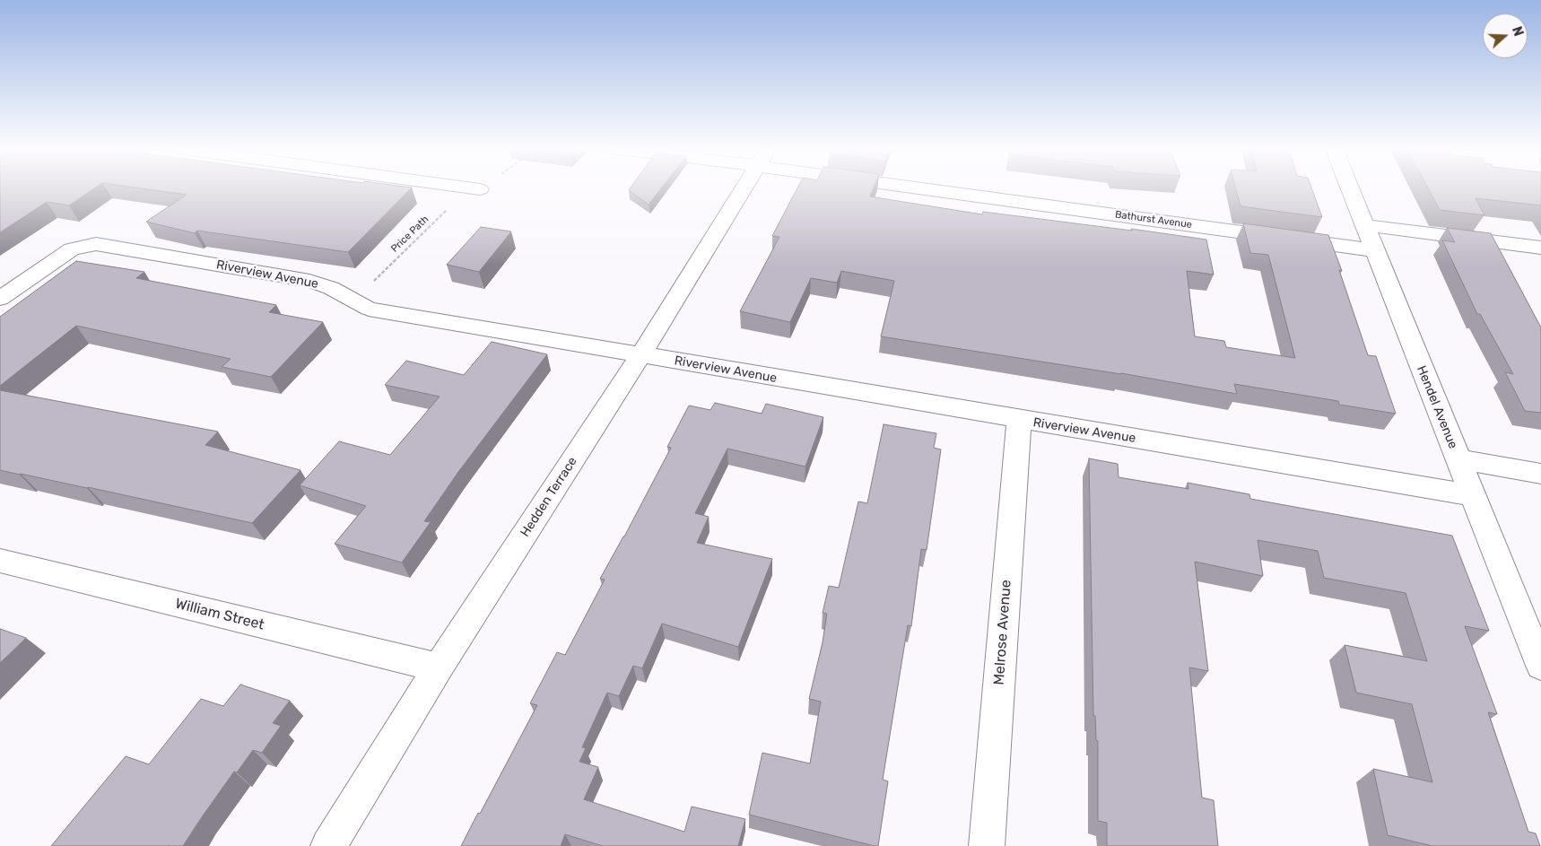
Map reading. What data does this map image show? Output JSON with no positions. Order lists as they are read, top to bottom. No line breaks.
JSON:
{"streets":{"street":["Bathurst Avenue","Riverview Avenue","Hendel Avenue","Hedden Terrace","William Street","Melrose Avenue"],"path":["Price Path"]},"crossings":[["Bathurst Avenue","Hendel Avenue"],["Riverview Avenue","Hendel Avenue"],["Riverview Avenue","Hedden Terrace"],["Riverview Avenue","Melrose Avenue"],["Hedden Terrace","William Street"]],"north":"right"}
